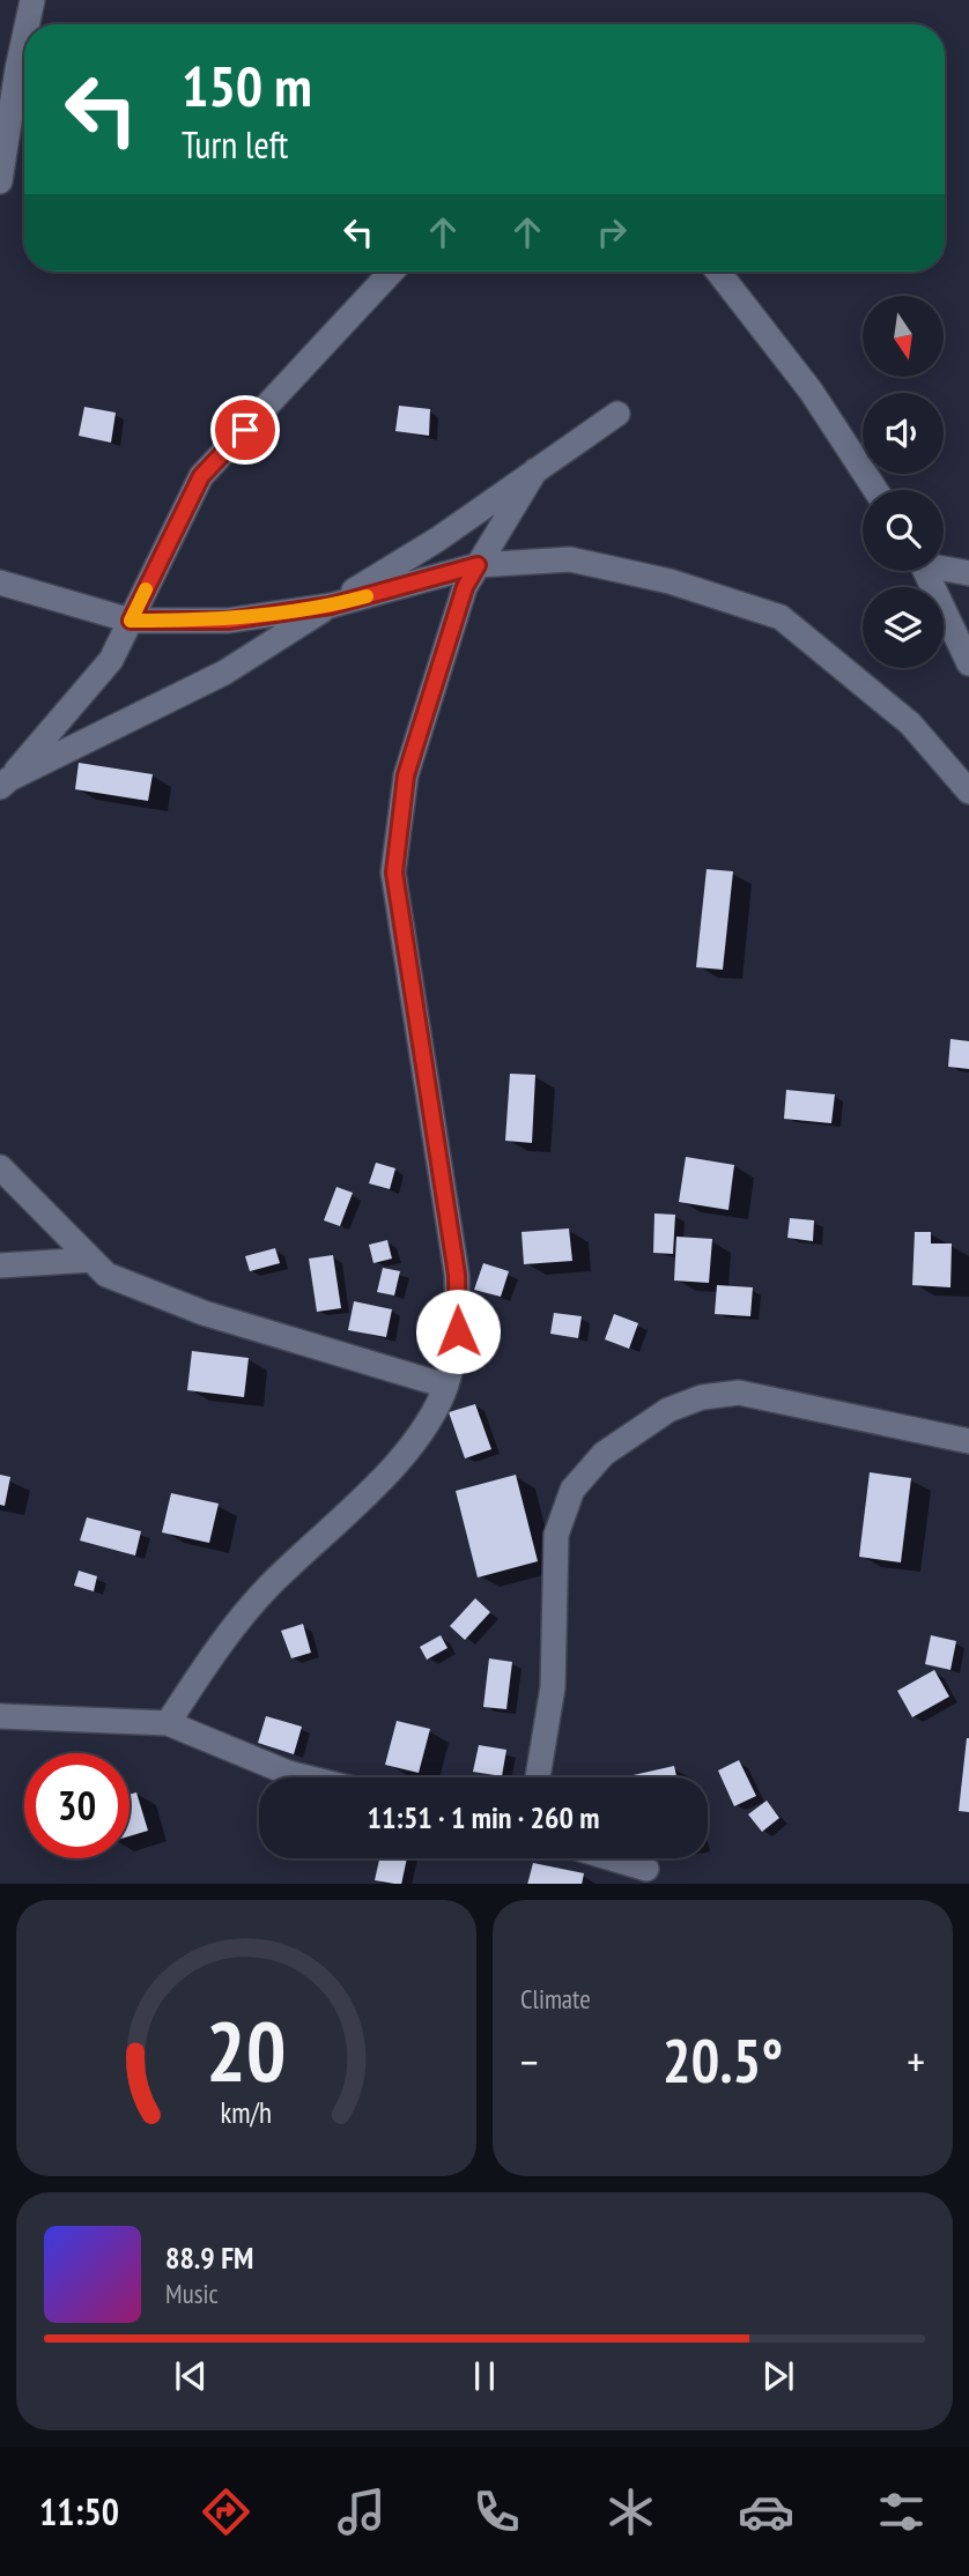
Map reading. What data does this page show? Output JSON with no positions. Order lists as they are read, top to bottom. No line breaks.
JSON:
{"north":"bottom","page":{"turn":["150 m","Turn left"],"limit":"30","trip":"11:51 · 1 min · 260 m","tile":"Climate","heat":["−","20.5°","+"],"song":["88.9 FM","Music"],"tabs":"11:50","gauge":["20","km/h"]}}
